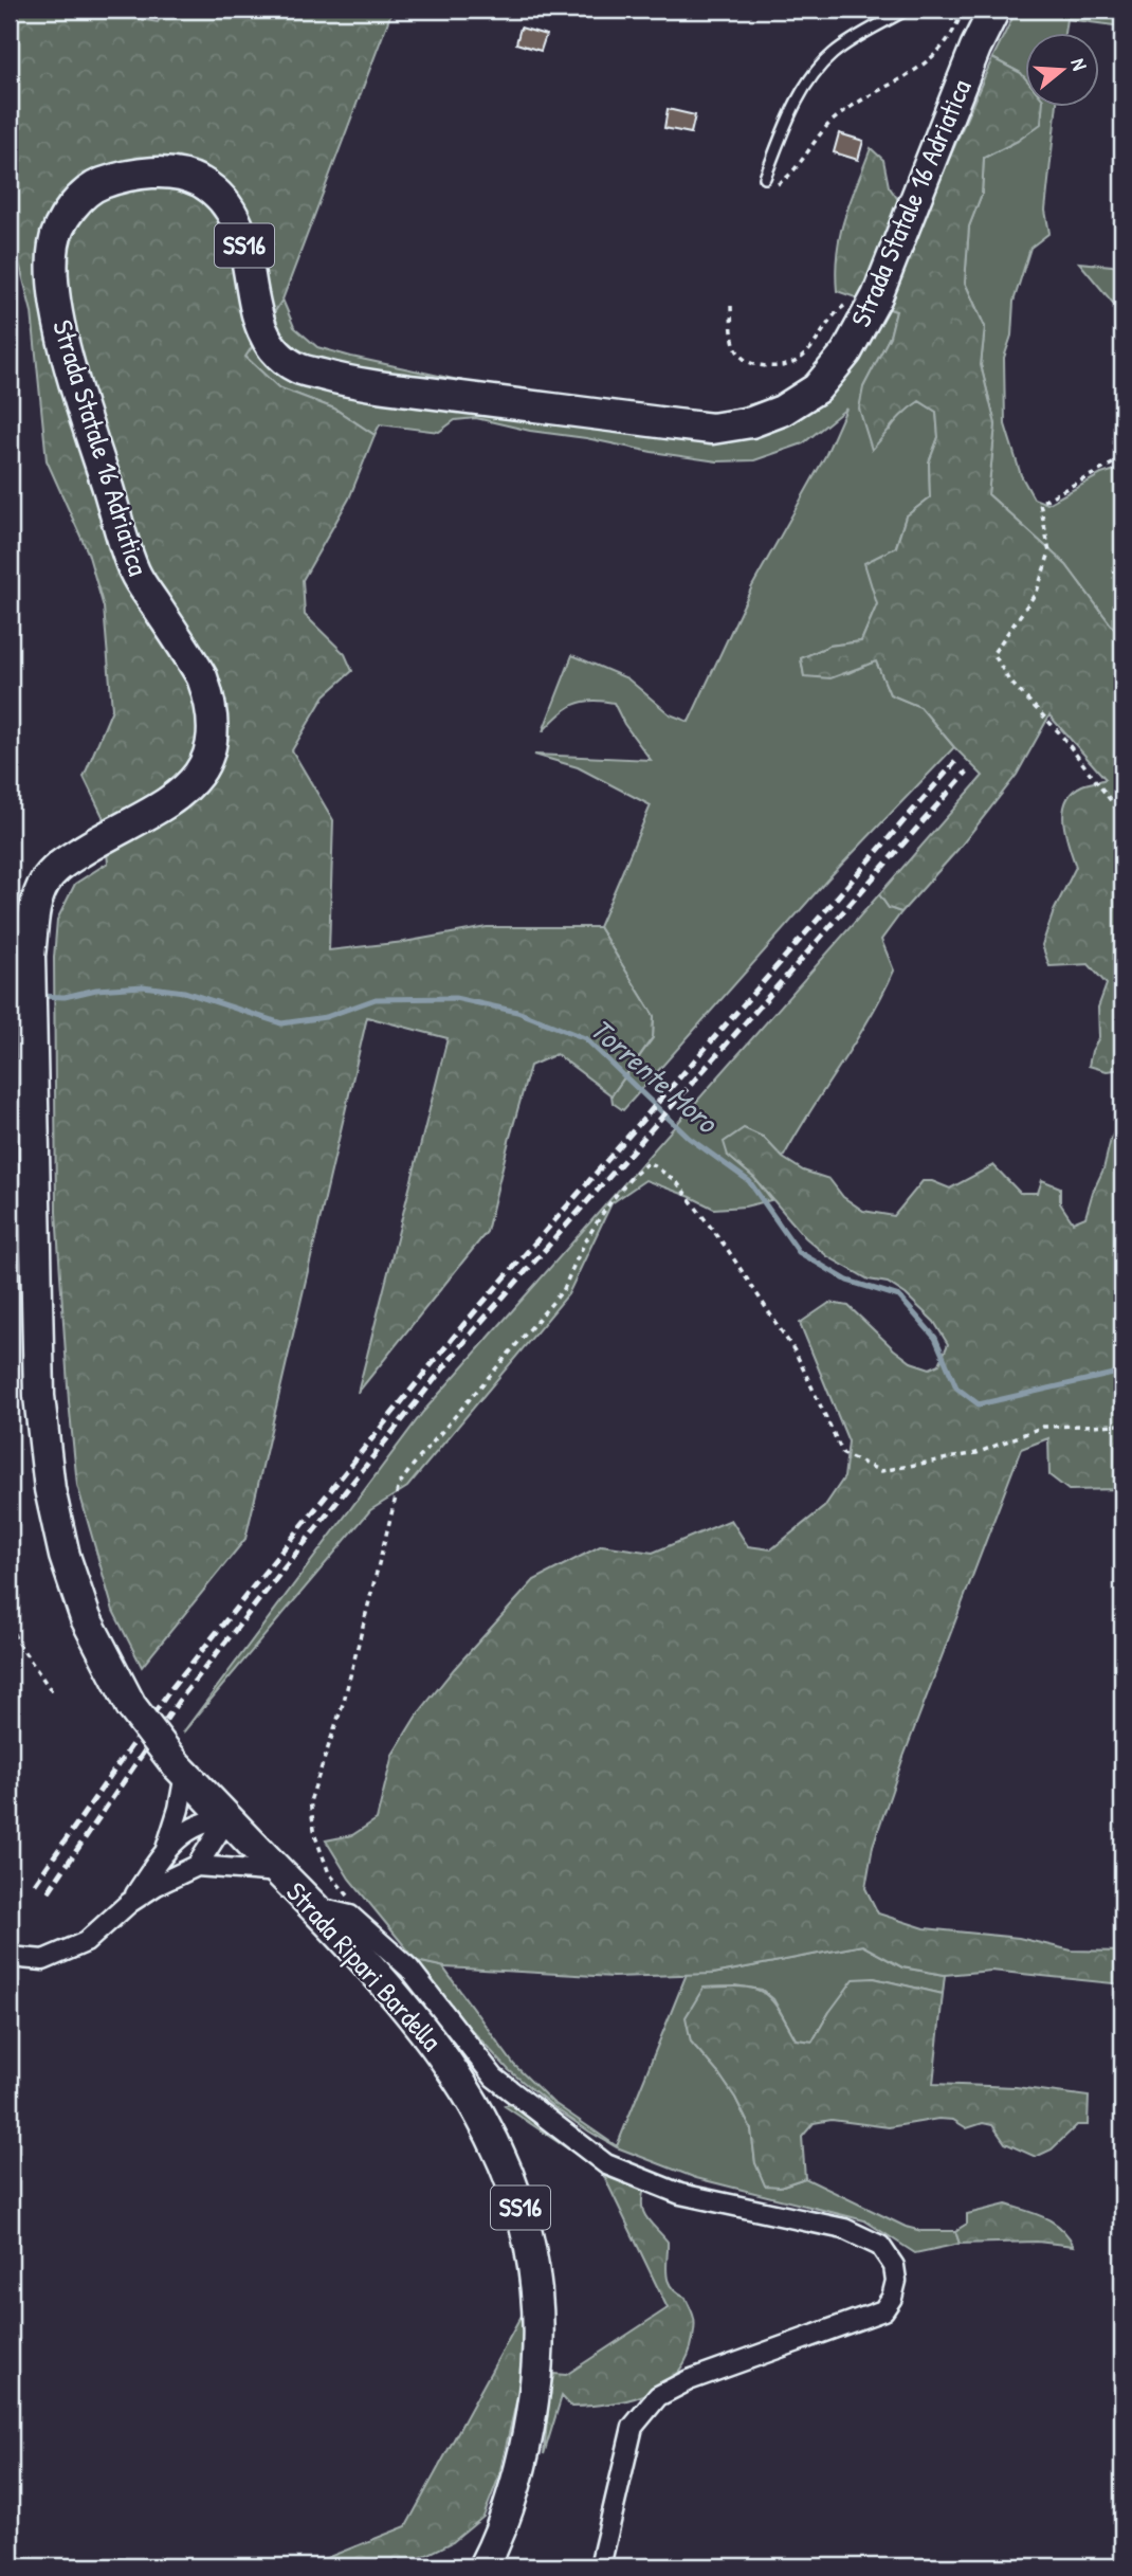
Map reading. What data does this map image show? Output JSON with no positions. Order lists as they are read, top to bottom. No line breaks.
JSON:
{"streets":{"main road":["Strada Statale 16 Adriatica","SS16","Strada Ripari Bardella"]},"crossings":[["Strada Statale 16 Adriatica","Strada Ripari Bardella"]],"water":["Torrente Moro"],"north":"right"}
